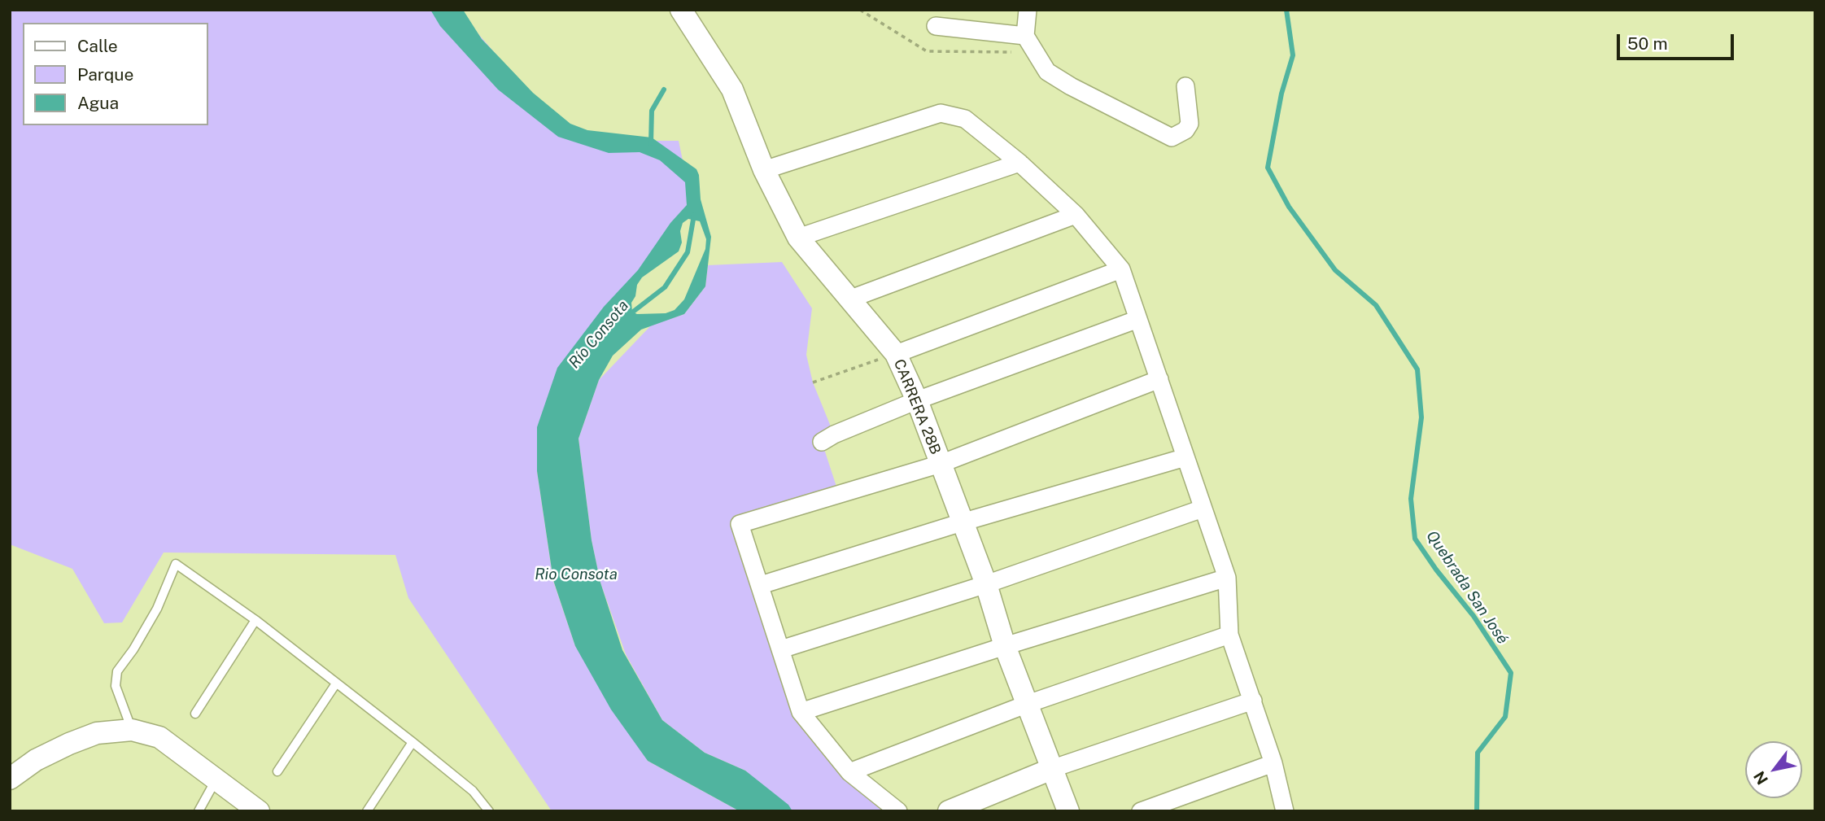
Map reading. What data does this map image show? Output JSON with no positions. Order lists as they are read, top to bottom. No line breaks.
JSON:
{"streets":{"street":["CARRERA 28B"]},"water":["Río Consota","Rio Consota","Quebrada San José"],"legend":["Calle","Parque","Agua"],"scale_bar":"50 m","north":"bottom left"}
